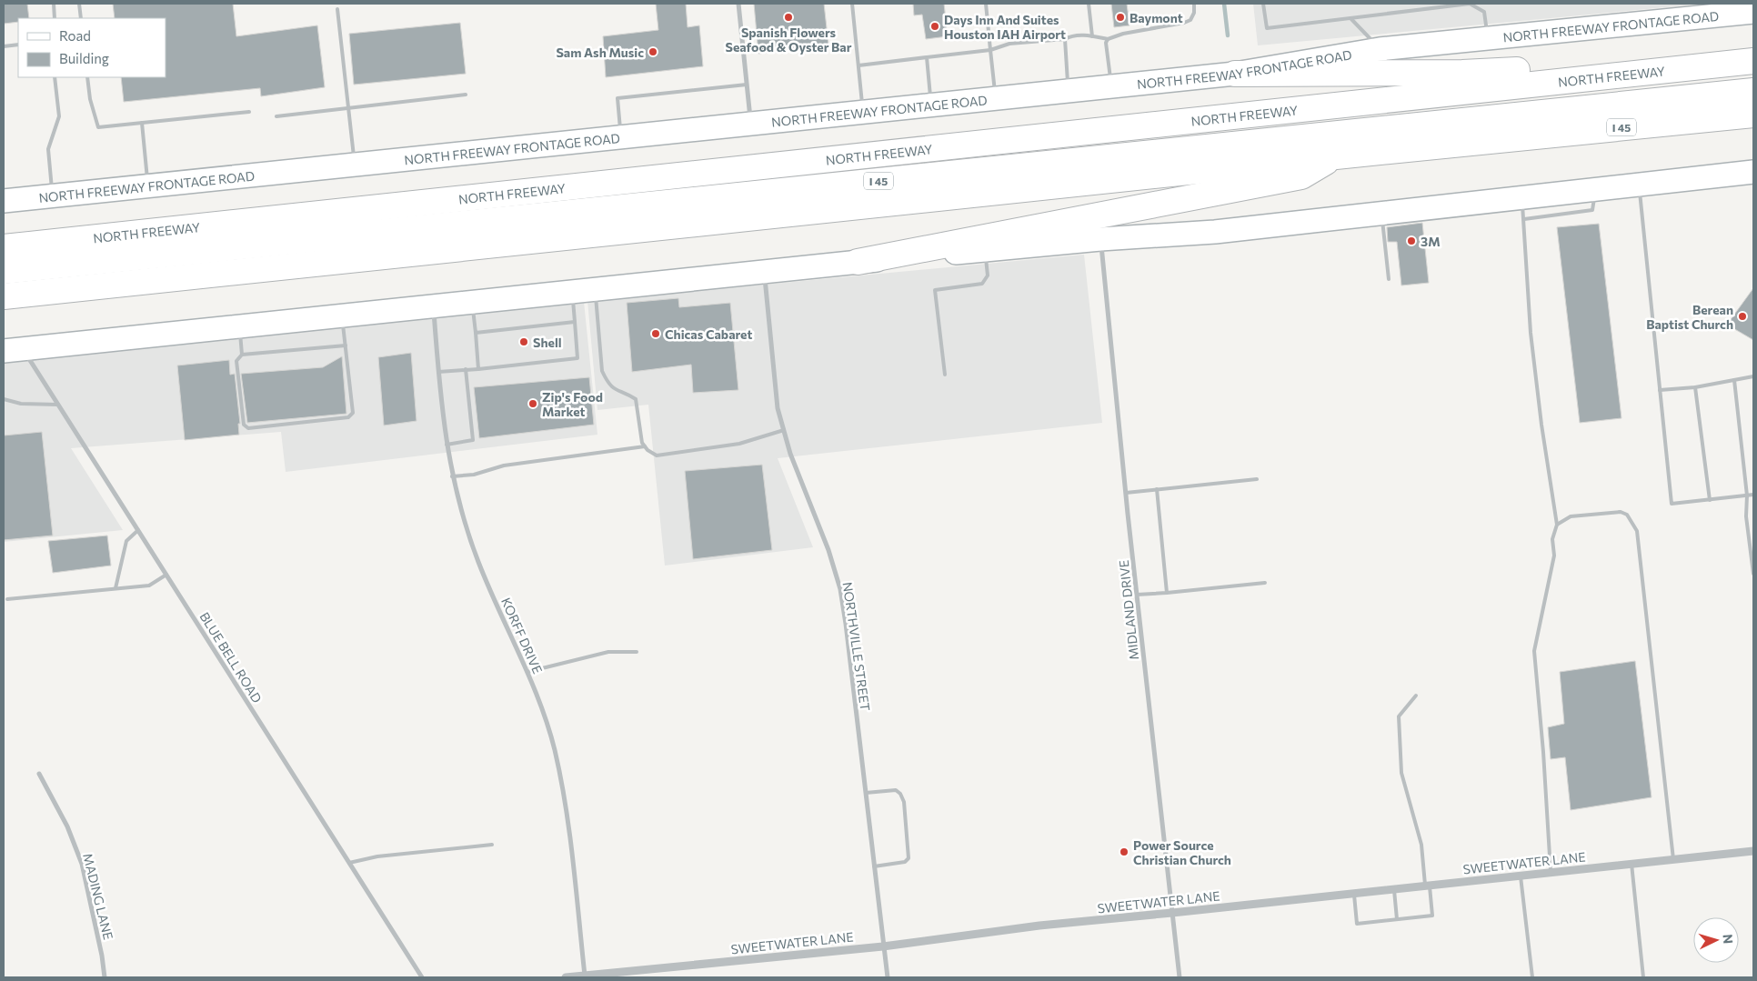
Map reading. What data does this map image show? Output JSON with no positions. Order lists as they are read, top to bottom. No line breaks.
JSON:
{"streets":{"highway":["NORTH FREEWAY","I 45"],"main road":["NORTH FREEWAY FRONTAGE ROAD"],"street":["MIDLAND DRIVE","KORFF DRIVE","NORTHVILLE STREET","BLUE BELL ROAD","SWEETWATER LANE","MADING LANE"]},"crossings":[["MIDLAND DRIVE","SWEETWATER LANE"],["KORFF DRIVE","SWEETWATER LANE"],["NORTHVILLE STREET","SWEETWATER LANE"]],"places":["Spanish Flowers Seafood & Oyster Bar","Baymont","Days Inn And Suites Houston IAH Airport","Sam Ash Music","3M","Berean Baptist Church","Chicas Cabaret","Shell","Zip's Food Market","Power Source Christian Church"],"legend":["Road","Building"],"north":"right"}
